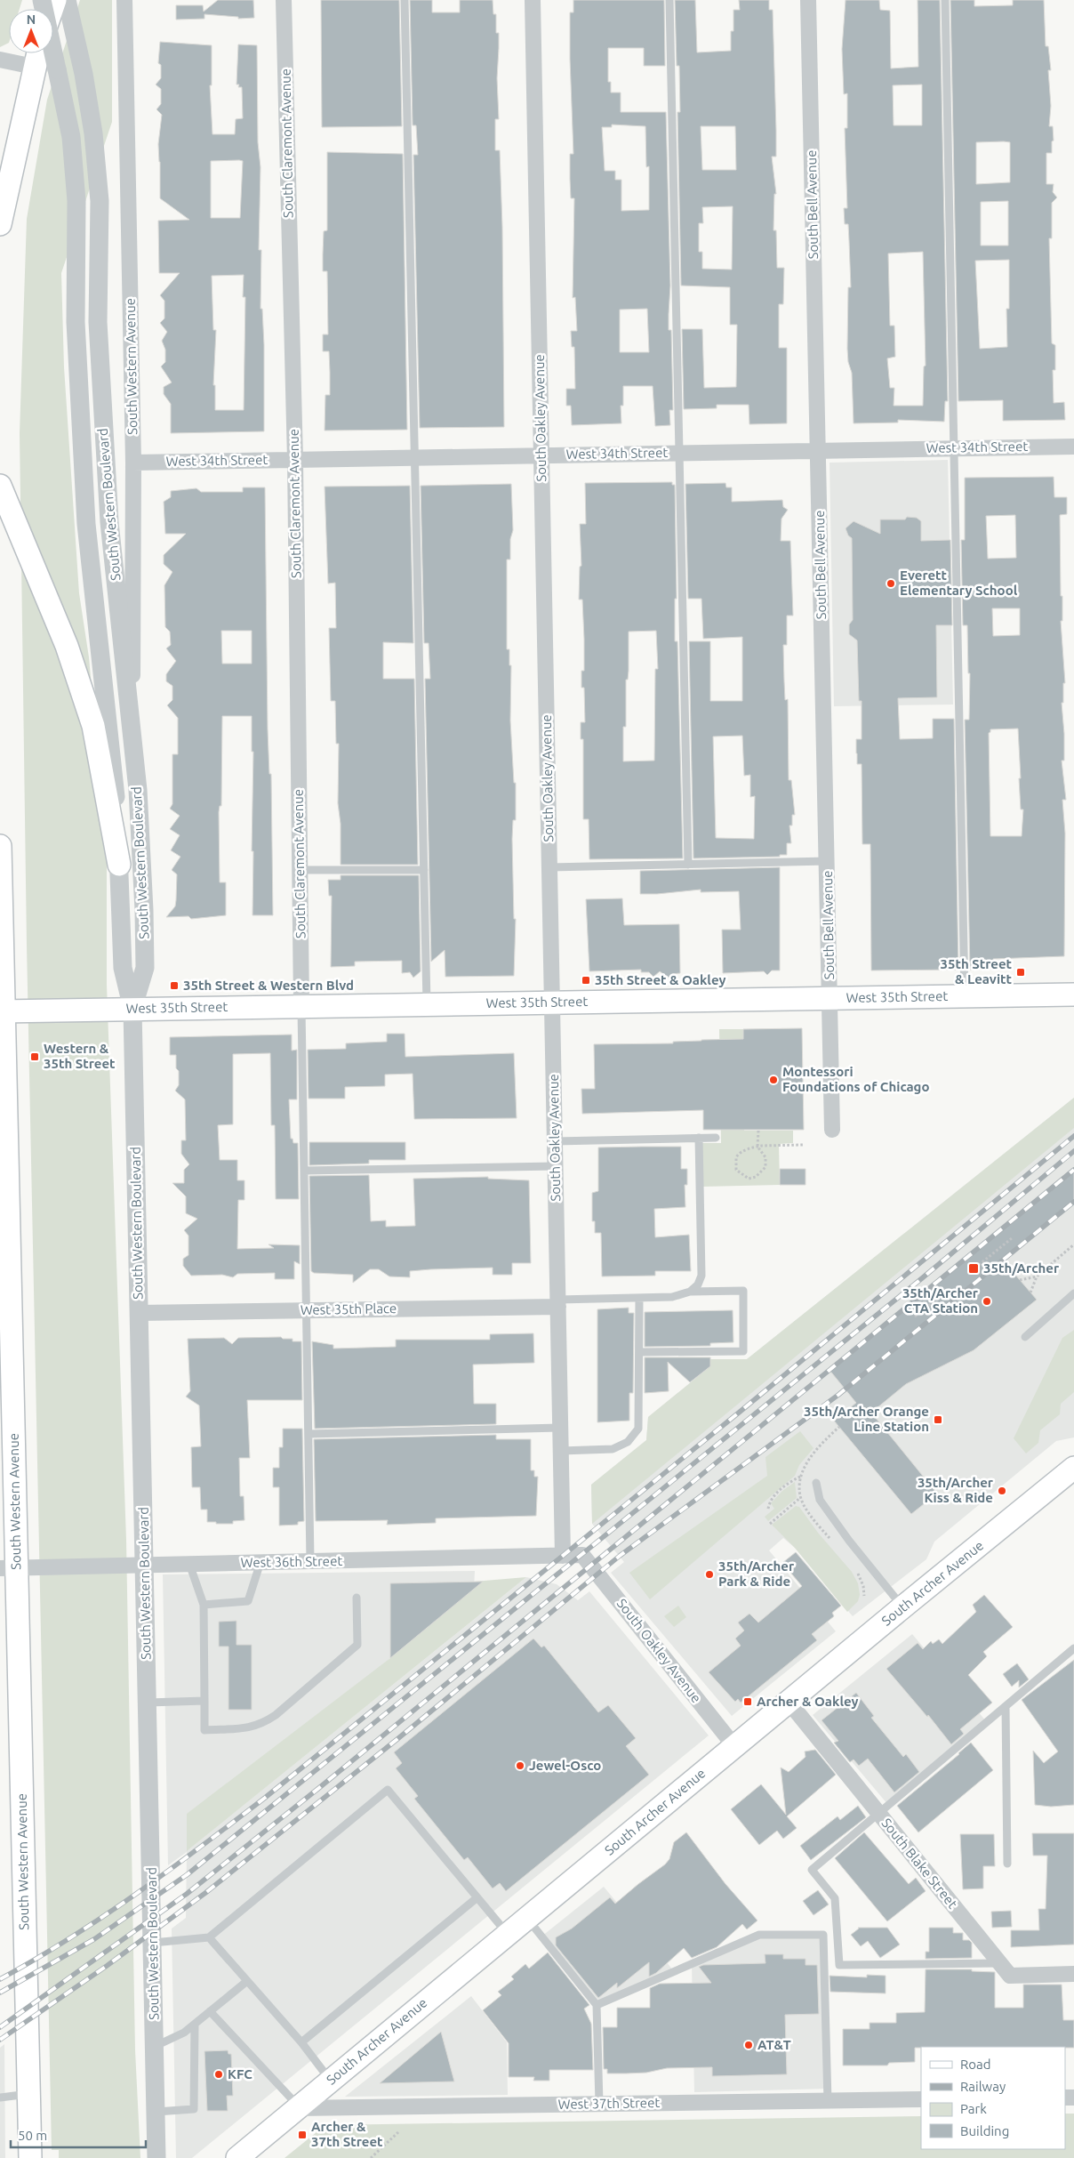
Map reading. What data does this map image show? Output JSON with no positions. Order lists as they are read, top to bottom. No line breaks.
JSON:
{"streets":{"main road":["South Western Avenue","West 35th Street","South Archer Avenue"],"street":["South Claremont Avenue","South Bell Avenue","South Oakley Avenue","West 34th Street","South Western Boulevard","West 35th Place","West 36th Street","South Blake Street","West 37th Street"]},"crossings":[["South Claremont Avenue","West 34th Street"],["South Claremont Avenue","West 35th Street"],["South Bell Avenue","West 34th Street"],["South Bell Avenue","West 35th Street"],["South Western Avenue","West 34th Street"],["South Western Avenue","South Western Boulevard"],["South Western Avenue","West 35th Street"],["South Western Avenue","West 36th Street"],["South Oakley Avenue","West 34th Street"],["South Oakley Avenue","West 35th Street"],["South Oakley Avenue","West 35th Place"],["South Oakley Avenue","West 36th Street"],["South Oakley Avenue","South Archer Avenue"],["South Western Boulevard","West 35th Street"],["South Western Boulevard","West 35th Place"],["South Western Boulevard","West 36th Street"],["South Archer Avenue","South Blake Street"],["South Archer Avenue","West 37th Street"]],"places":{"other":["Everett Elementary School","Montessori Foundations of Chicago","35th/Archer CTA Station","35th/Archer Kiss & Ride","35th/Archer Park & Ride","Jewel-Osco","AT&T","KFC"],"transit":["35th Street & Leavitt","35th Street & Oakley","35th Street & Western Blvd","Western & 35th Street","35th/Archer","35th/Archer Orange Line Station","Archer & Oakley","Archer & 37th Street"]},"legend":["Road","Railway","Park","Building"],"scale_bar":"50 m","north":"top"}
